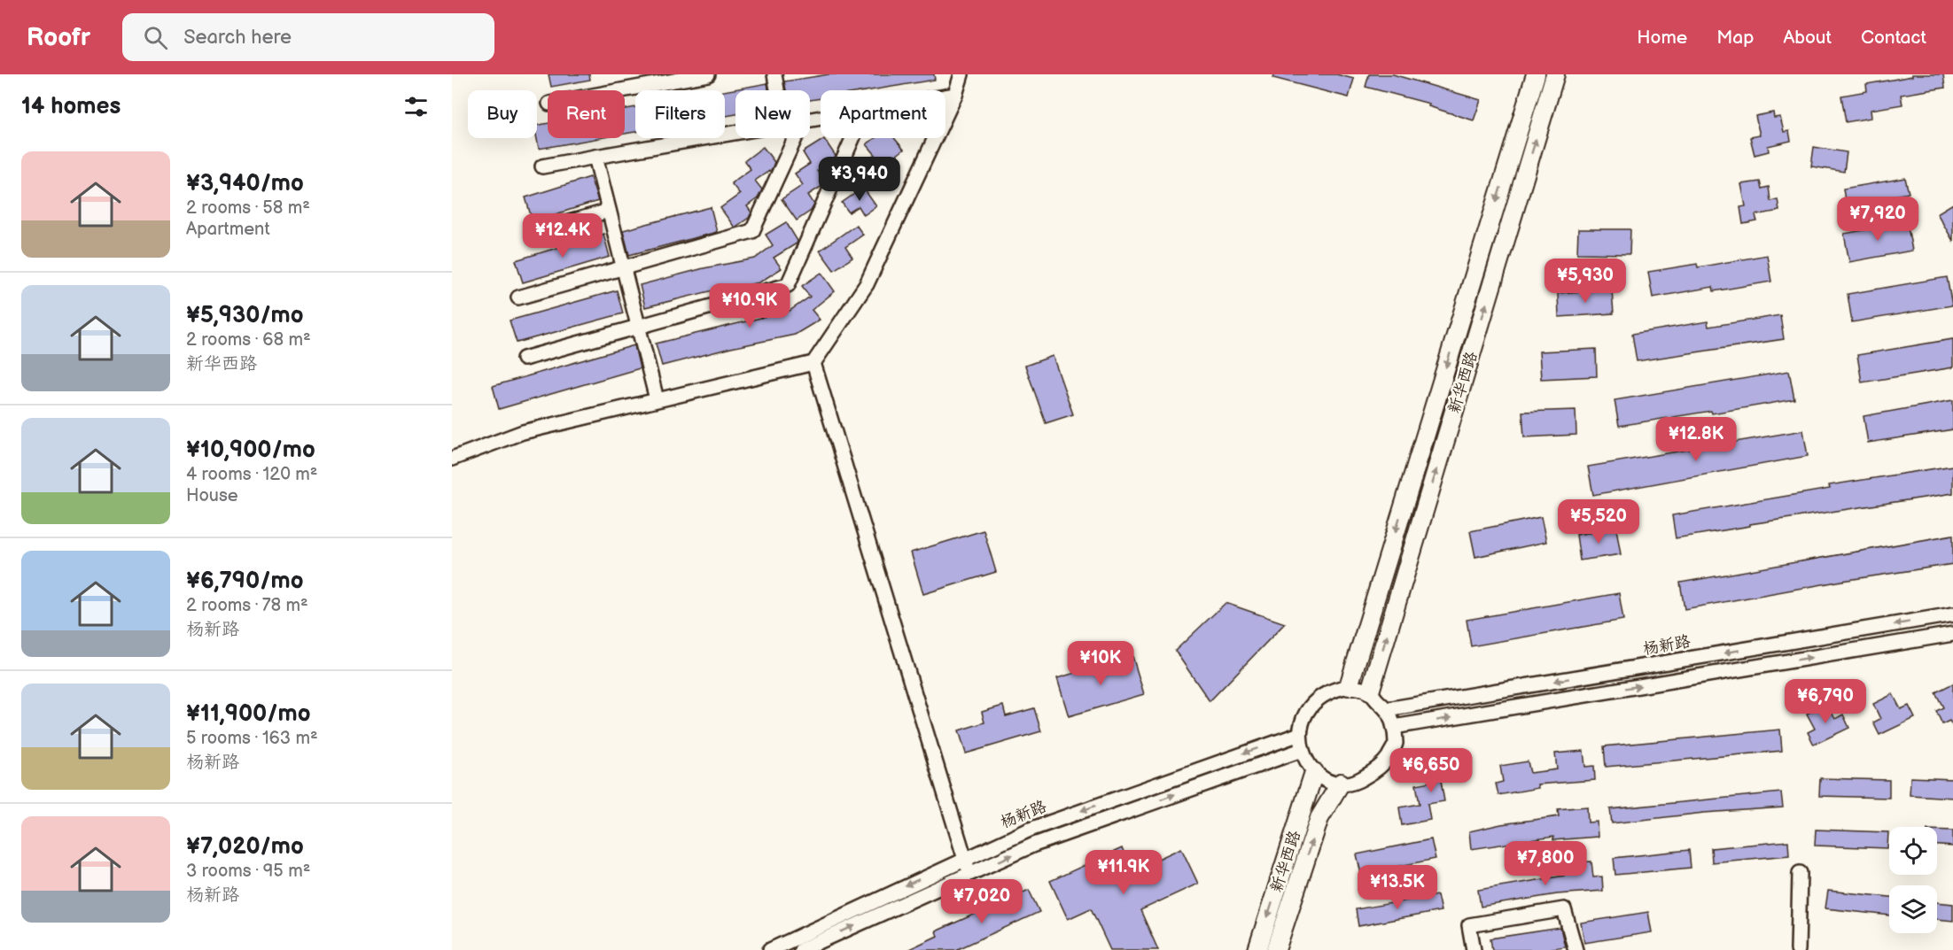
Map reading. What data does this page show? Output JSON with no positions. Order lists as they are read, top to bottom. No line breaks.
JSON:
{"streets":{"main road":["新华西路"],"street":["杨新路"]},"crossings":[["新华西路","杨新路"]],"page":{"header":"Roofr","search":"Search here","nav":["Home","Map","About","Contact"],"heading":"14 homes","chip":["Buy","Rent","Filters","New","Apartment"],"list":[{"name":"¥3,940/mo","note":"2 rooms · 58 m² · Apartment"},{"name":"¥5,930/mo","note":"2 rooms · 68 m² · 新华西路"},{"name":"¥10,900/mo","note":"4 rooms · 120 m² · House"},{"name":"¥6,790/mo","note":"2 rooms · 78 m² · 杨新路"},{"name":"¥11,900/mo","note":"5 rooms · 163 m² · 杨新路"},{"name":"¥7,020/mo","note":"3 rooms · 95 m² · 杨新路"}],"price":["¥3,940","¥7,920","¥12.4K","¥5,930","¥10.9K","¥12.8K","¥5,520","¥10K","¥6,790","¥6,650","¥7,800","¥11.9K","¥13.5K","¥7,020"]}}
